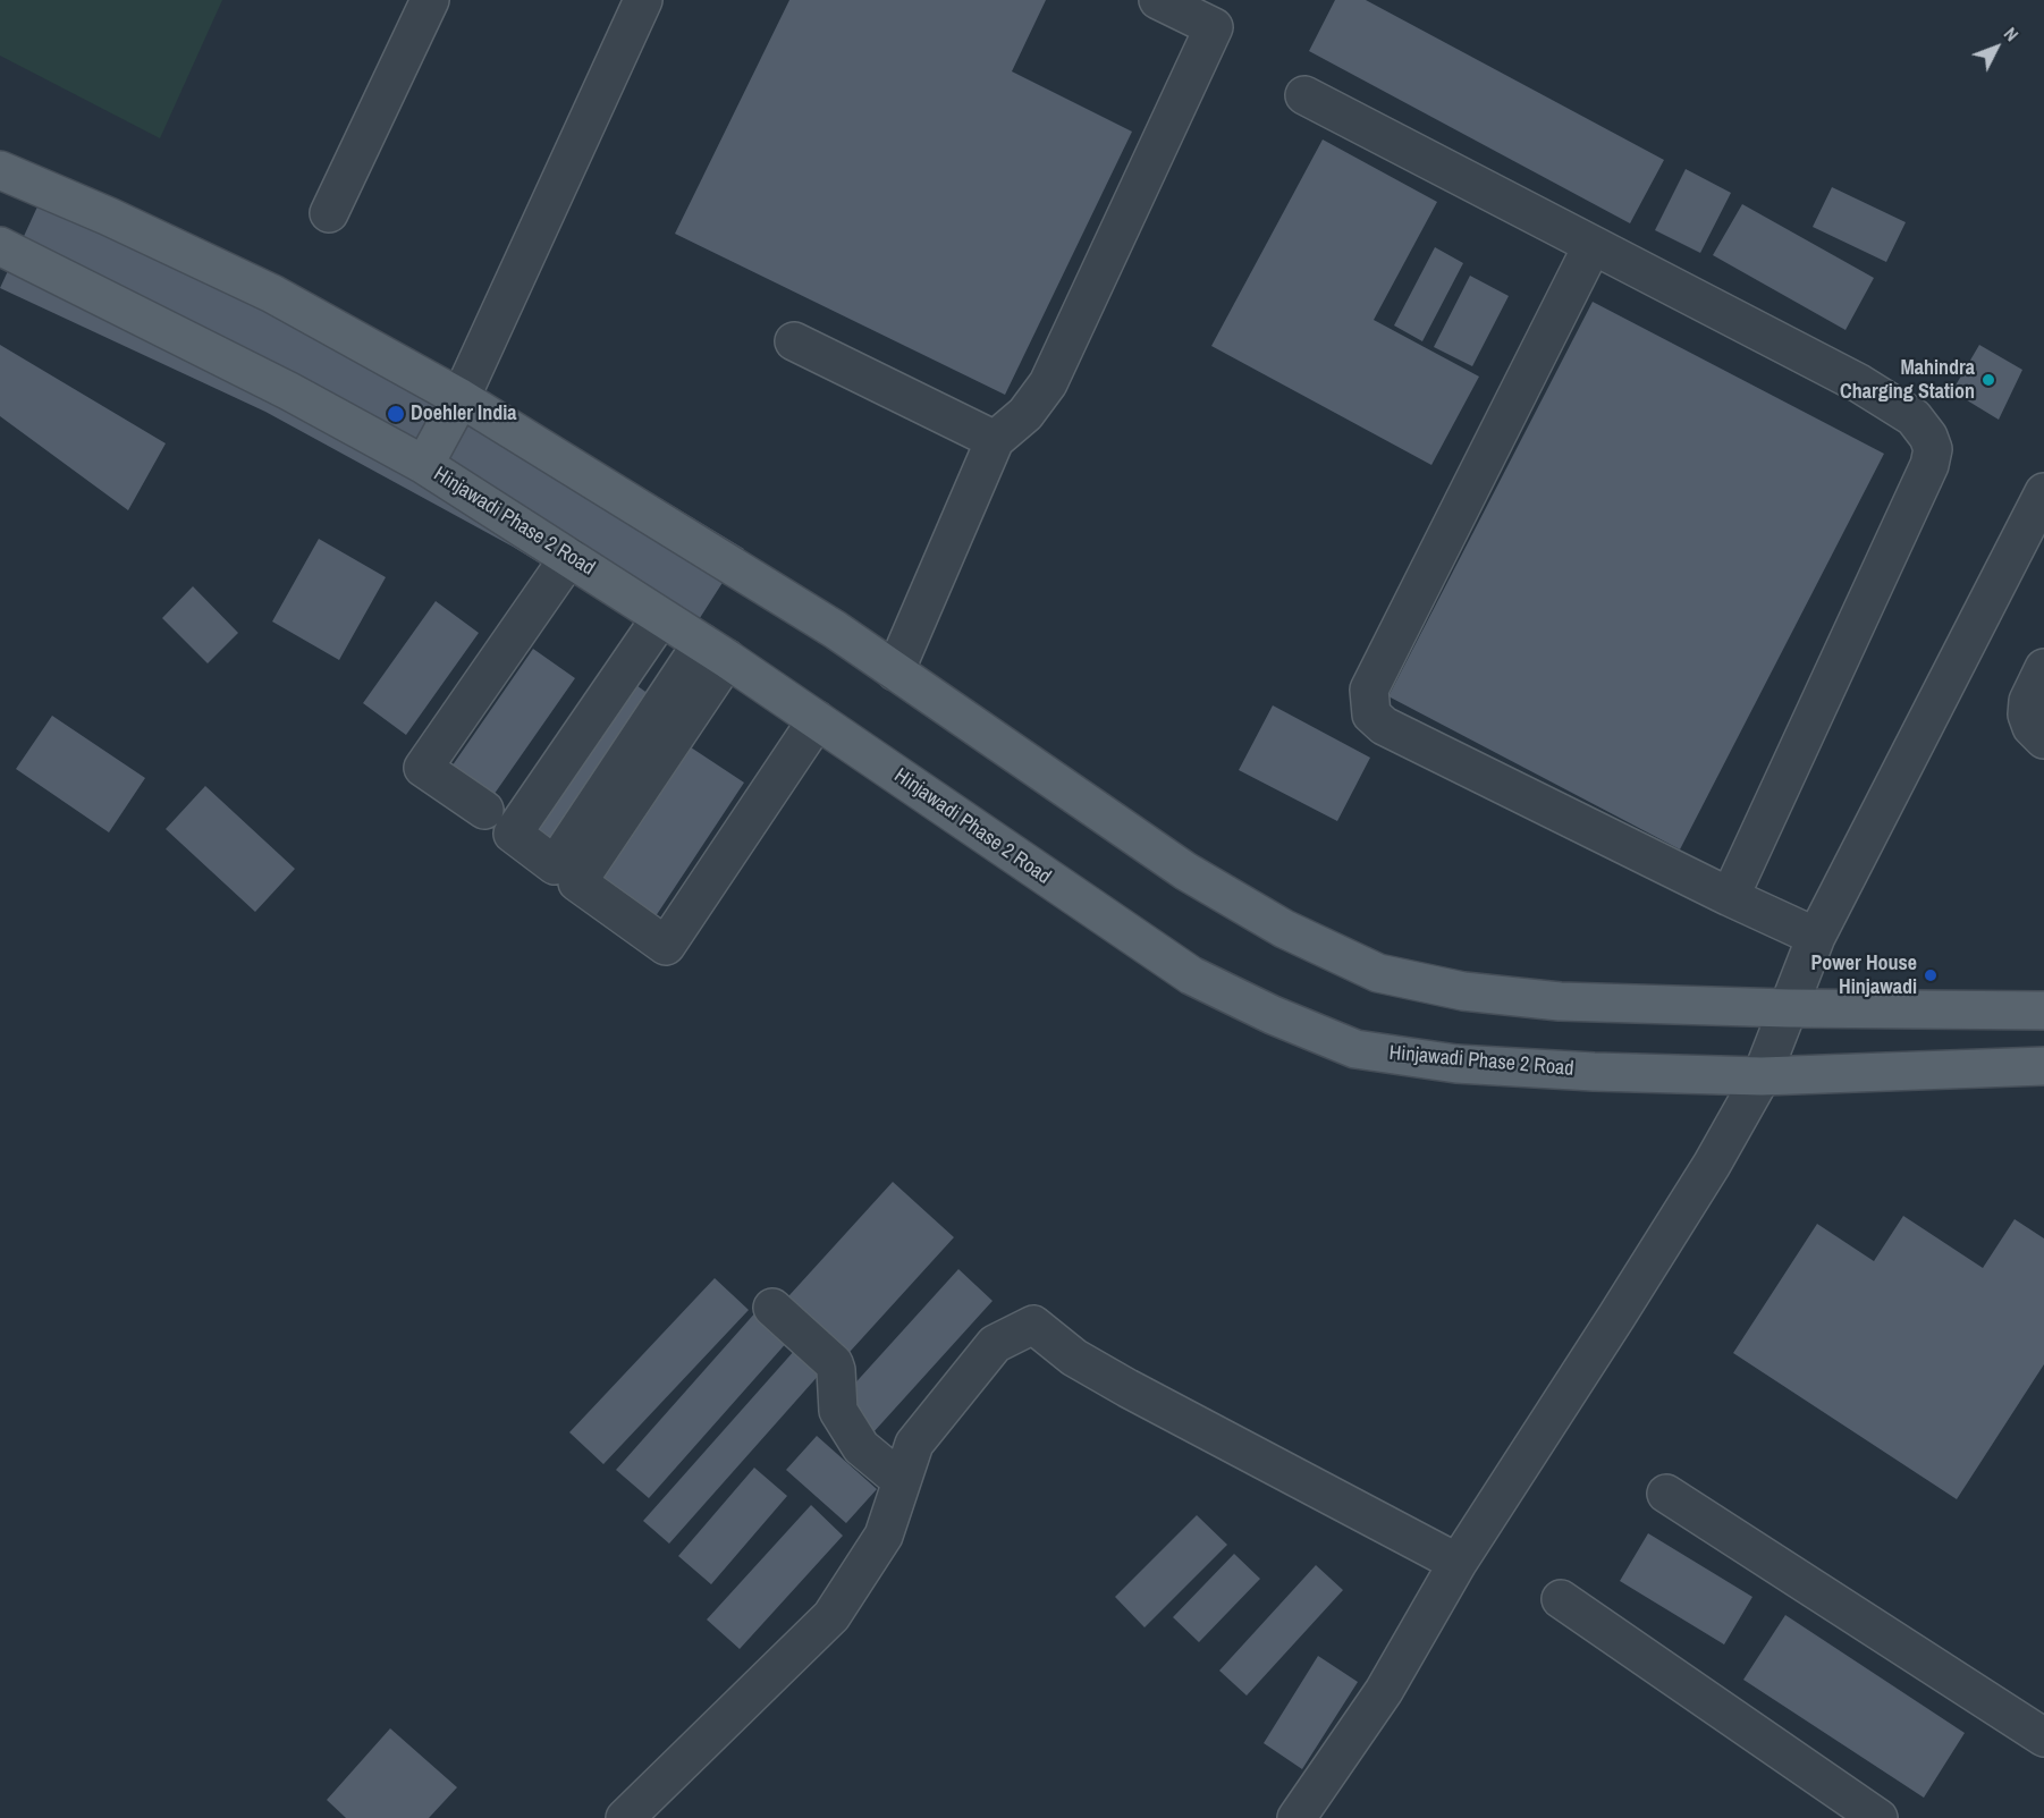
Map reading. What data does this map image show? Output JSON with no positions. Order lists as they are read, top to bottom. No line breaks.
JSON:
{"streets":{"main road":["Hinjawadi Phase 2 Road"]},"places":["Mahindra Charging Station","Doehler India","Power House Hinjawadi"],"north":"top right"}
